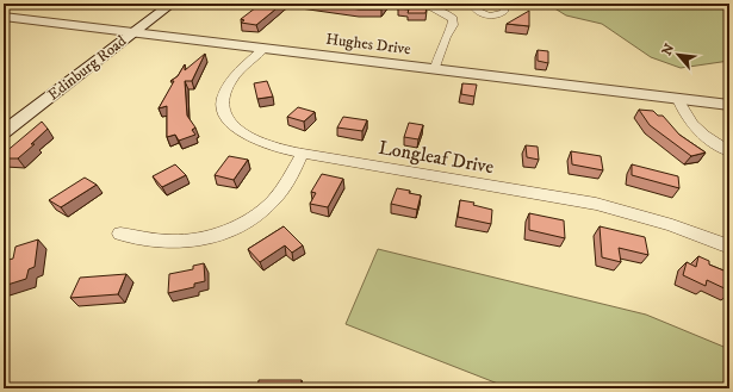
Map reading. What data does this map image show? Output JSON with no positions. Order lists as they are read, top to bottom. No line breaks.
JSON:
{"streets":{"main road":["Edinburg Road"],"street":["Hughes Drive","Longleaf Drive"]},"crossings":[["Hughes Drive","Edinburg Road"],["Hughes Drive","Longleaf Drive"]],"north":"top left"}
